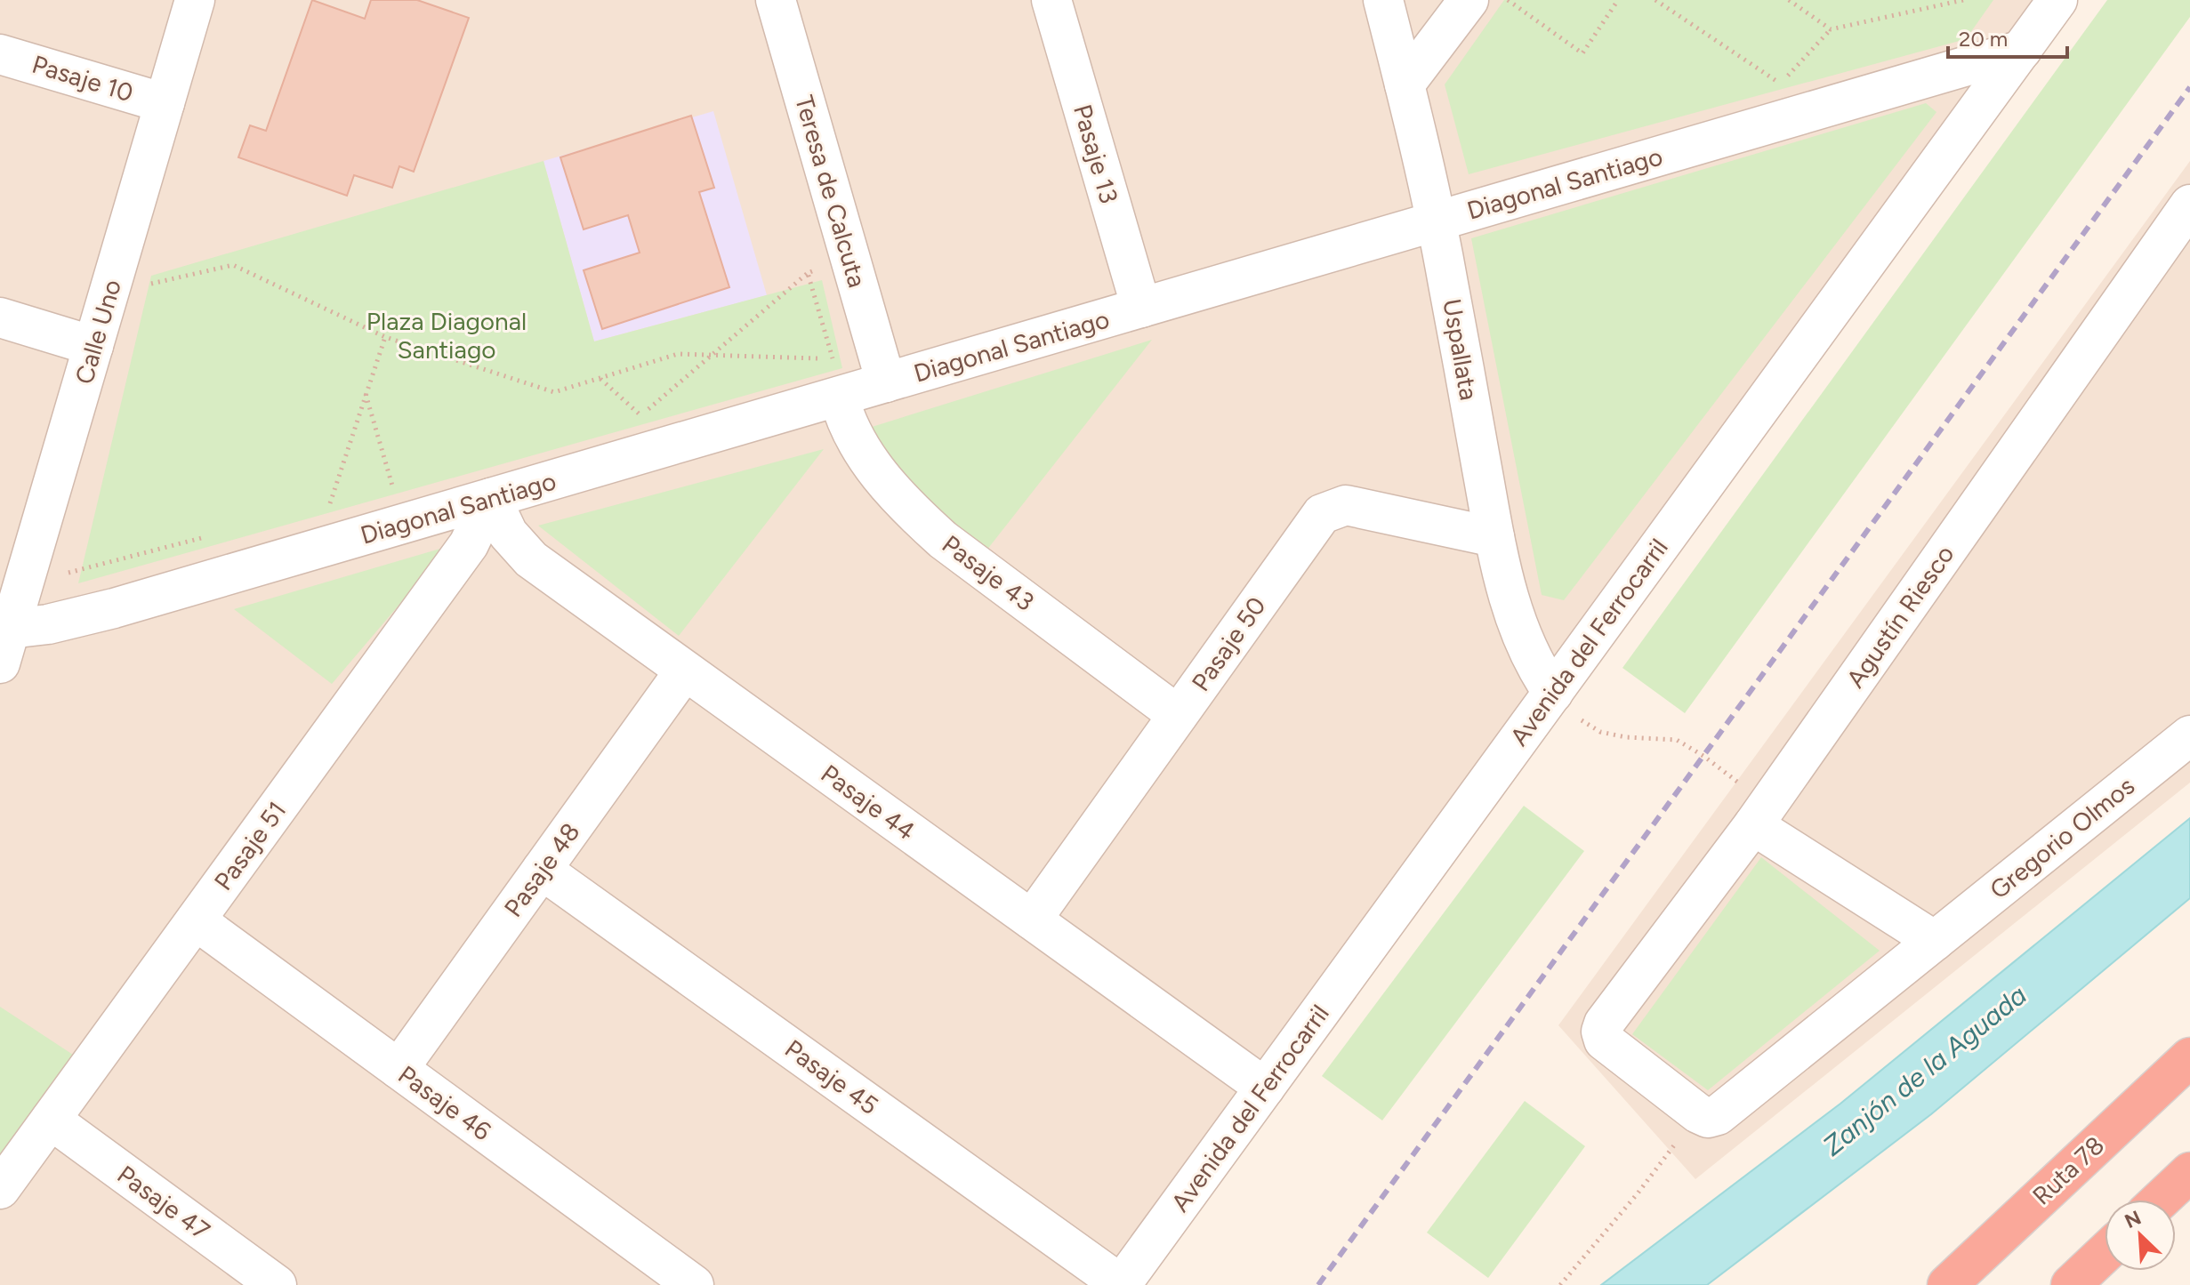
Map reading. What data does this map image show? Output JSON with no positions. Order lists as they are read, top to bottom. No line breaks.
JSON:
{"streets":{"highway":["Ruta 78"],"street":["Pasaje 10","Pasaje 13","Diagonal Santiago","Teresa de Calcuta","Calle Uno","Uspallata","Pasaje 43","Agustín Riesco","Avenida del Ferrocarril","Pasaje 50","Pasaje 44","Gregorio Olmos","Pasaje 51","Pasaje 48","Pasaje 45","Pasaje 46","Pasaje 47"]},"crossings":[["Pasaje 10","Calle Uno"],["Pasaje 13","Diagonal Santiago"],["Diagonal Santiago","Teresa de Calcuta"],["Diagonal Santiago","Calle Uno"],["Diagonal Santiago","Uspallata"],["Diagonal Santiago","Pasaje 43"],["Diagonal Santiago","Avenida del Ferrocarril"],["Diagonal Santiago","Pasaje 44"],["Diagonal Santiago","Pasaje 51"],["Uspallata","Avenida del Ferrocarril"],["Uspallata","Pasaje 50"],["Pasaje 43","Pasaje 50"],["Agustín Riesco","Gregorio Olmos"],["Avenida del Ferrocarril","Pasaje 44"],["Avenida del Ferrocarril","Pasaje 45"],["Pasaje 50","Pasaje 44"],["Pasaje 44","Pasaje 51"],["Pasaje 44","Pasaje 48"],["Pasaje 51","Pasaje 46"],["Pasaje 51","Pasaje 47"],["Pasaje 48","Pasaje 45"],["Pasaje 48","Pasaje 46"]],"water":["Zanjón de la Aguada"],"parks":["Plaza Diagonal Santiago"],"scale_bar":"20 m","north":"top left"}
